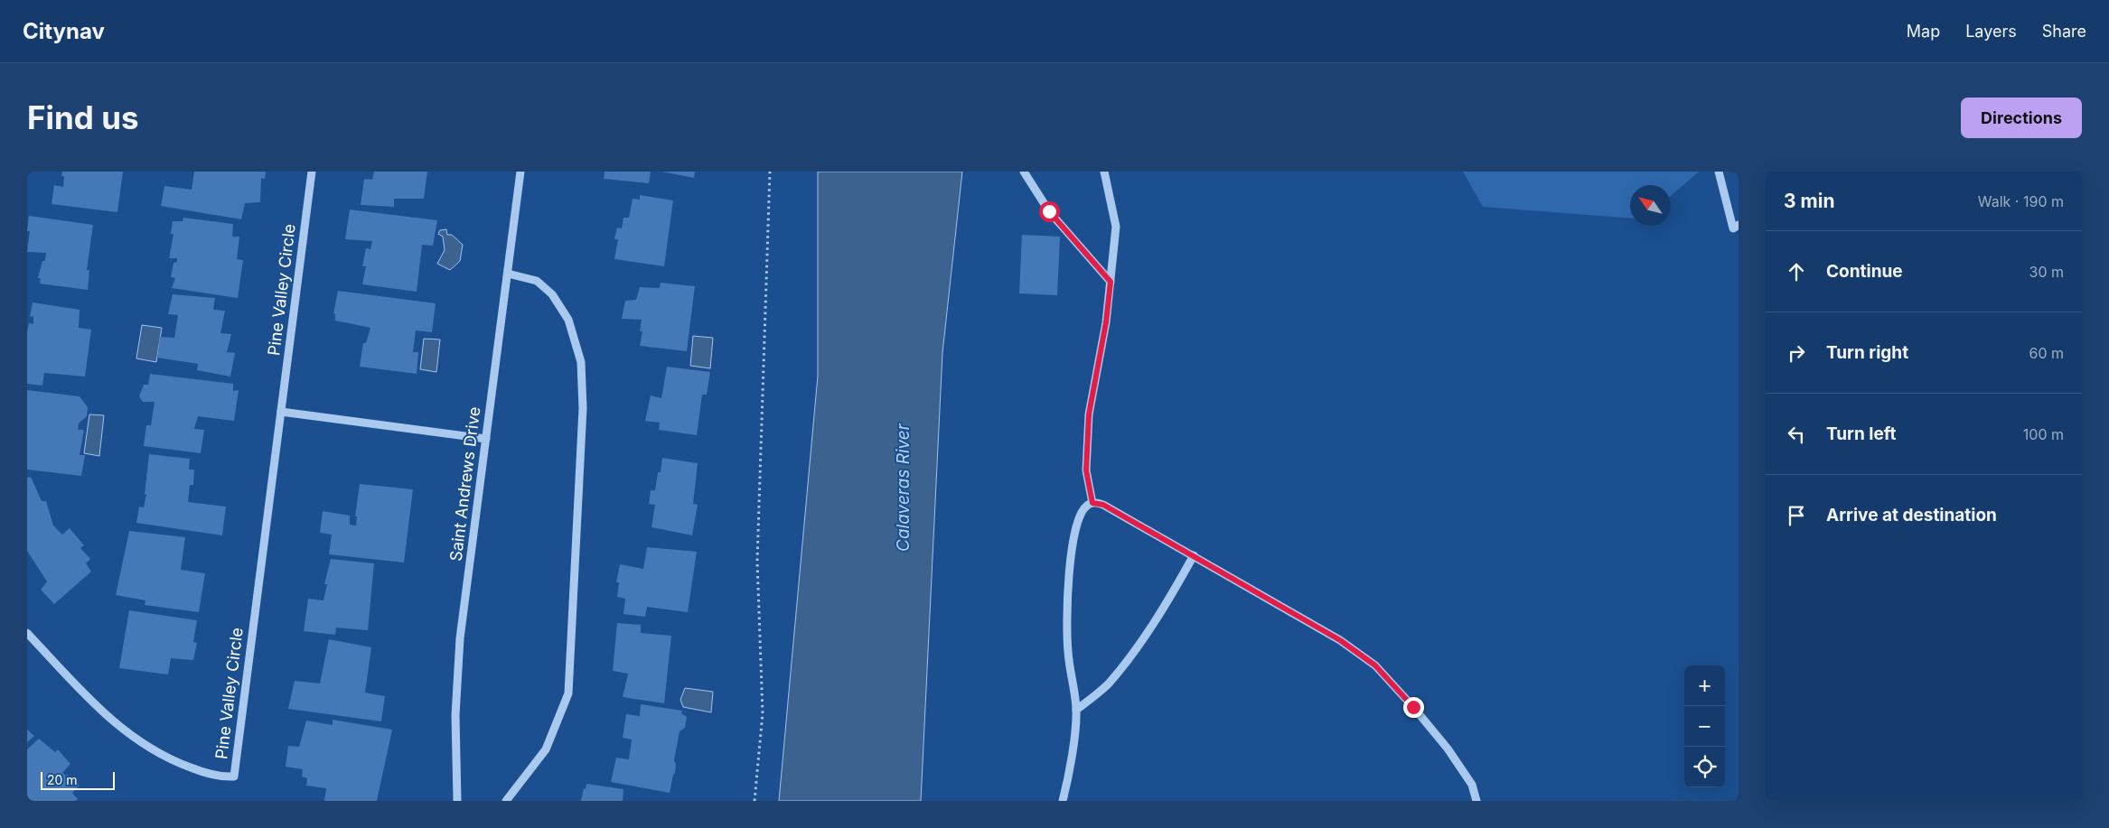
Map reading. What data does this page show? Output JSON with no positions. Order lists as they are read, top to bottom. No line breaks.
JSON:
{"streets":{"street":["Pine Valley Circle","Saint Andrews Drive"]},"water":["Calaveras River"],"scale_bar":"20 m","north":"top left","page":{"header":"Citynav","nav":["Map","Layers","Share"],"buttons":"Directions","title":"Find us","heading":["3 min","Walk · 190 m"],"list":[["Continue","30 m"],["Turn right","60 m"],["Turn left","100 m"],"Arrive at destination"],"map_buttons":["+","−"],"scale":"20 m"}}
